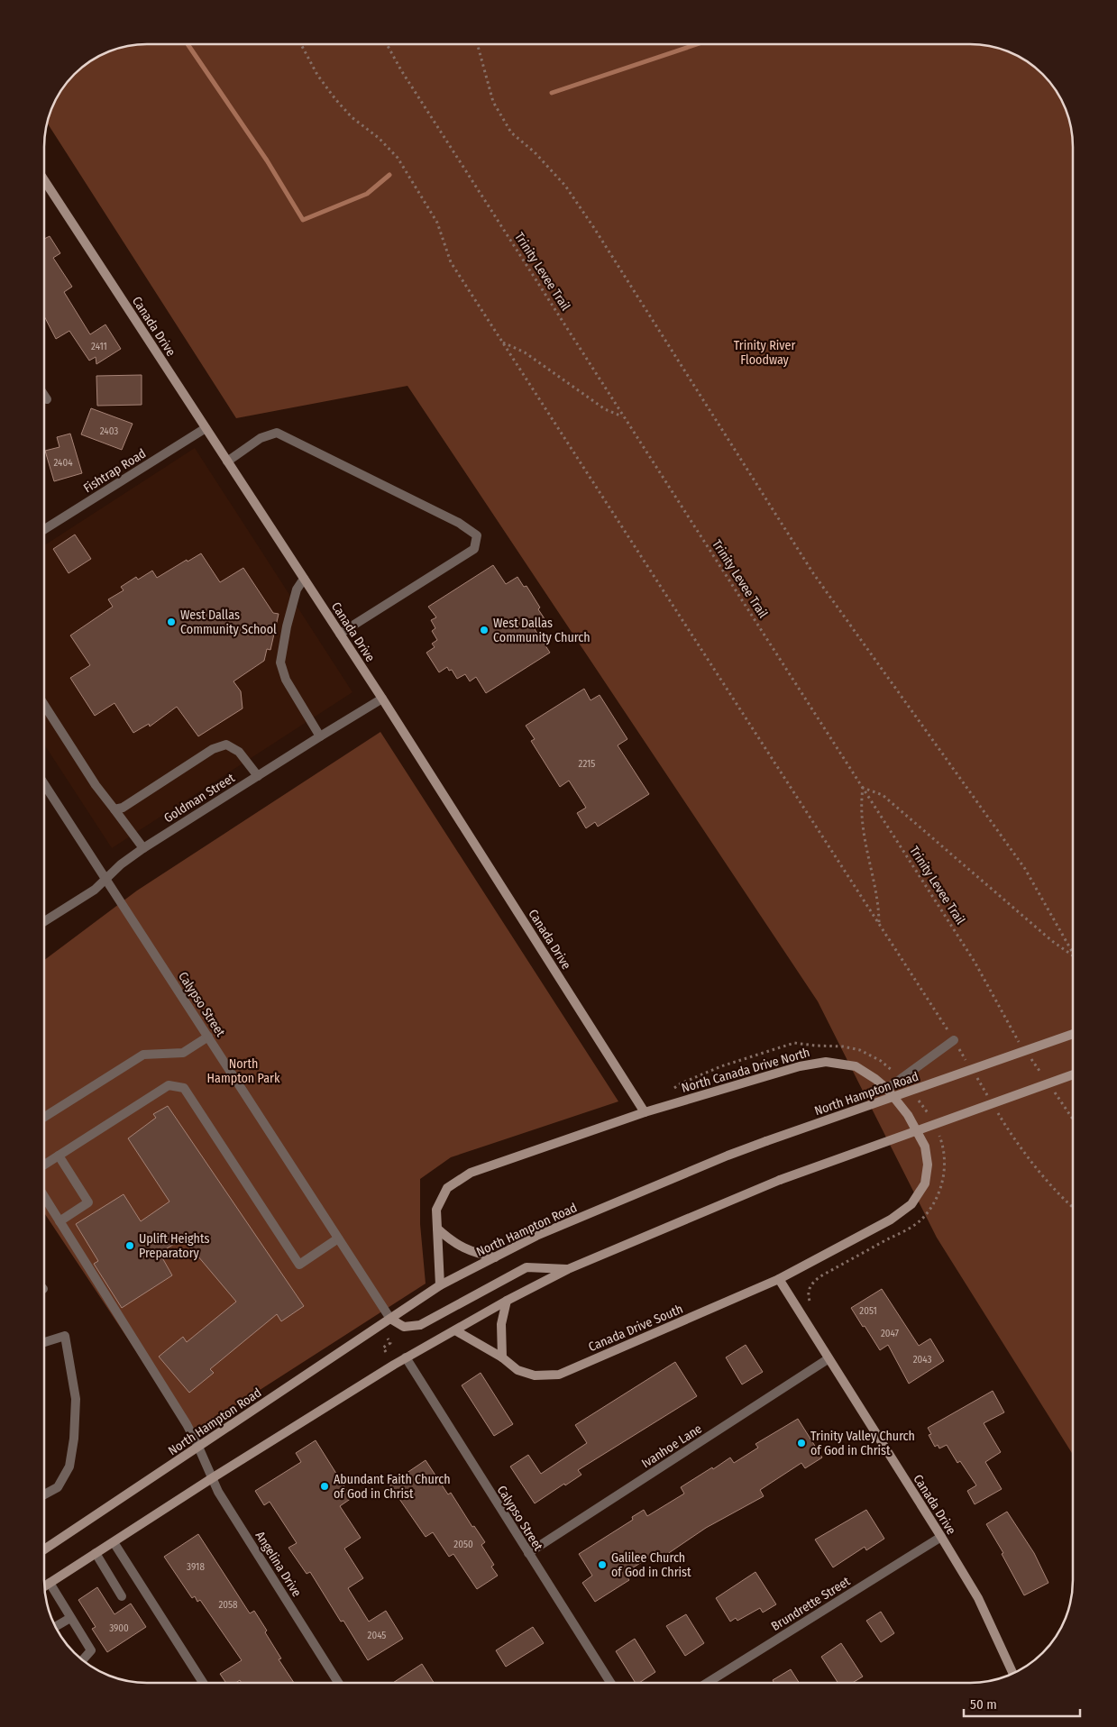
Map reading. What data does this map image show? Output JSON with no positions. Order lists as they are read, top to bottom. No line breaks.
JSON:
{"streets":{"street":["Canada Drive","Fishtrap Road","Goldman Street","Calypso Street","North Canada Drive North","North Hampton Road","Canada Drive South","Ivanhoe Lane","Angelina Drive","Brundrette Street"],"path":["Trinity Levee Trail"]},"crossings":[["Canada Drive","Fishtrap Road"],["Canada Drive","Goldman Street"],["Canada Drive","North Canada Drive North"],["Canada Drive","Canada Drive South"],["Canada Drive","Ivanhoe Lane"],["Canada Drive","Brundrette Street"],["Goldman Street","Calypso Street"],["Calypso Street","North Hampton Road"],["Calypso Street","Ivanhoe Lane"],["North Canada Drive North","Canada Drive South"],["North Hampton Road","Angelina Drive"]],"parks":["Trinity River Floodway","North Hampton Park"],"places":["West Dallas Community School","West Dallas Community Church","Uplift Heights Preparatory","Trinity Valley Church of God in Christ","Abundant Faith Church of God in Christ","Galilee Church of God in Christ"],"house_numbers":["2411","2403","2404","2215","2051","2047","2043","2050","3918","2058","3900","2045"],"scale_bar":"50 m"}
